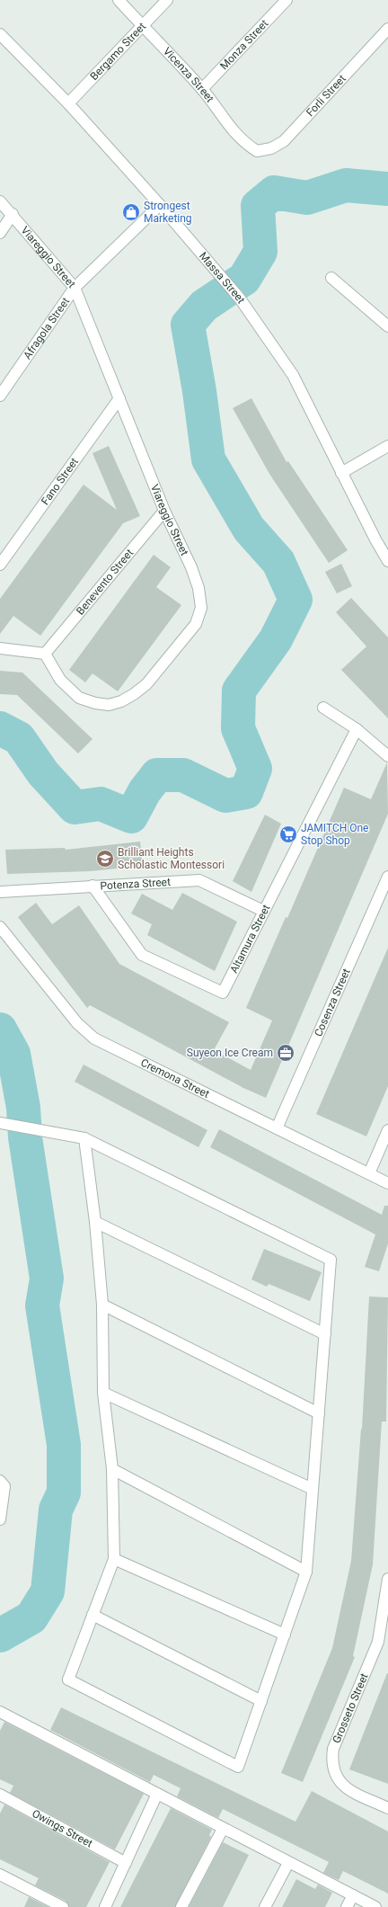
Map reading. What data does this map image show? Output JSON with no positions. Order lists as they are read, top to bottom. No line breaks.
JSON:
{"streets":{"street":["Monza Street","Bergamo Street","Vicenza Street","Forli Street","Viareggio Street","Massa Street","Afragola Street","Fano Street","Benevento Street","Potenza Street","Altamura Street","Cosenza Street","Cremona Street","Grosseto Street","Owings Street"]},"crossings":[["Monza Street","Vicenza Street"],["Bergamo Street","Vicenza Street"],["Bergamo Street","Massa Street"],["Vicenza Street","Forli Street"],["Viareggio Street","Afragola Street"],["Viareggio Street","Fano Street"],["Viareggio Street","Benevento Street"],["Massa Street","Afragola Street"],["Potenza Street","Altamura Street"],["Cosenza Street","Cremona Street"]],"places":{"shop":["Strongest Marketing"],"supermarket":["JAMITCH One Stop Shop"],"school or university":["Brilliant Heights Scholastic Montessori"],"office":["Suyeon Ice Cream"]}}
